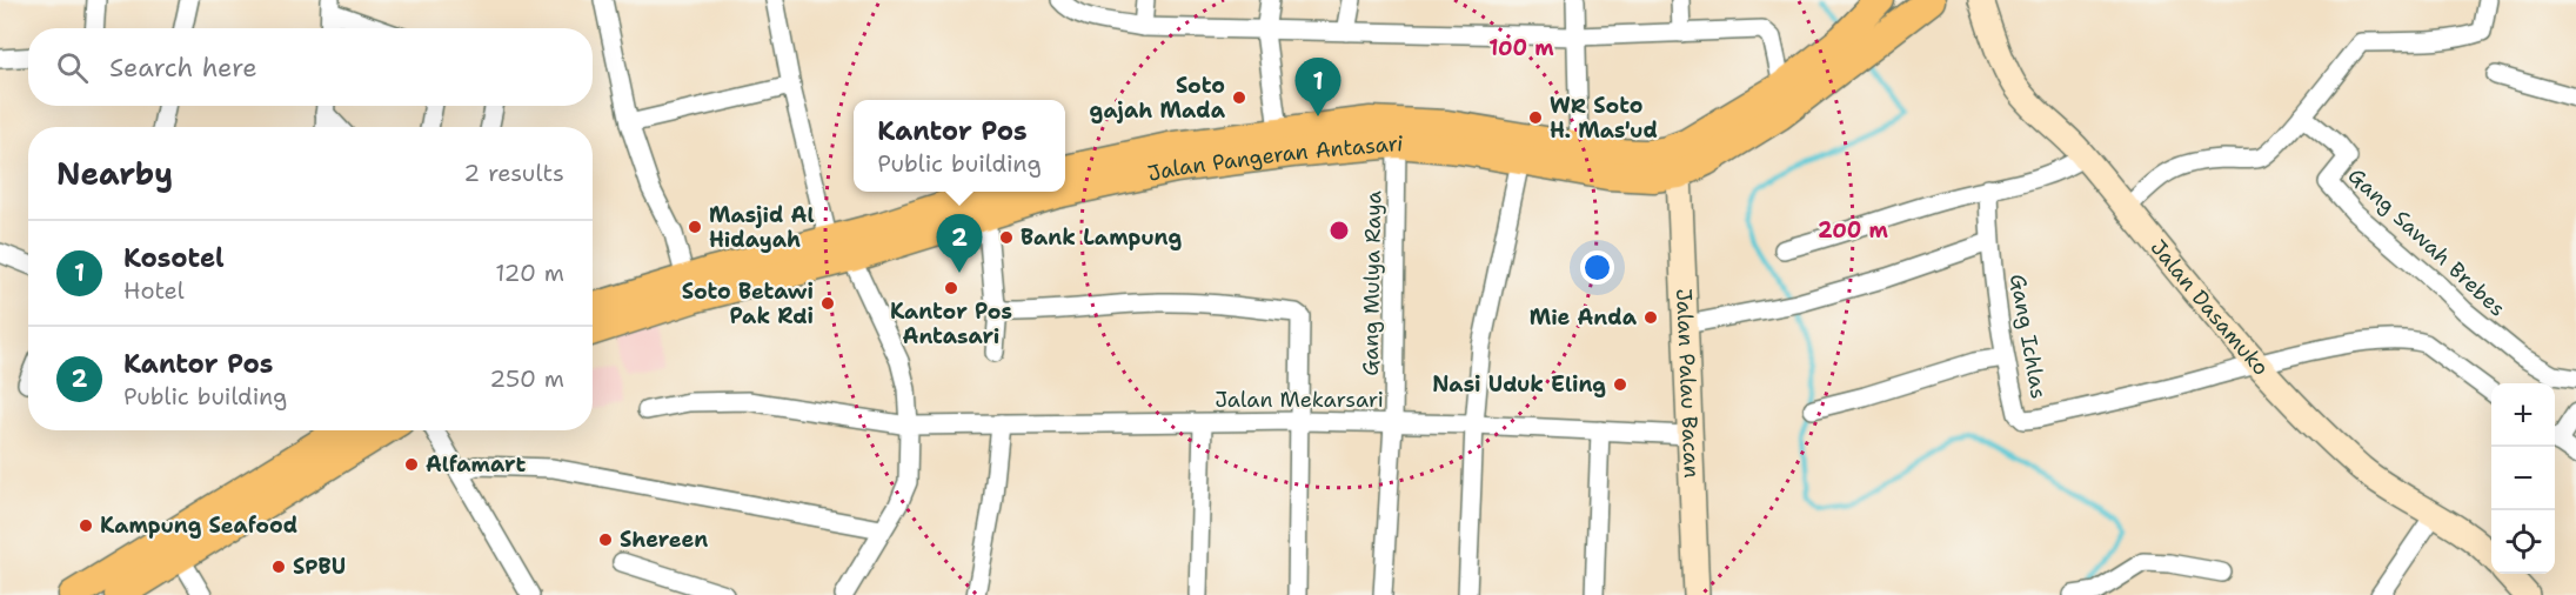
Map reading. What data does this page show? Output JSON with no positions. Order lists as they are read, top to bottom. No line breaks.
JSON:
{"streets":{"main road":["Jalan Pangeran Antasari","Jalan Dasamuko","Jalan Palau Bacan"],"street":["Gang Sawah Brebes","Gang Mulya Raya","Gang Ichlas","Jalan Mekarsari"]},"crossings":[["Jalan Pangeran Antasari","Gang Mulya Raya"],["Jalan Pangeran Antasari","Jalan Palau Bacan"],["Gang Mulya Raya","Jalan Mekarsari"],["Jalan Dasamuko","Gang Ichlas"],["Jalan Palau Bacan","Jalan Mekarsari"]],"places":["Soto gajah Mada","WR Soto H. Mas'ud","Masjid Al Hidayah","Bank Lampung","Kantor Pos Antasari","Soto Betawi Pak Rdi","Mie Anda","Nasi Uduk Eling","Alfamart","Kampung Seafood","Shereen","SPBU"],"page":{"search":"Search here","pins":["1","2"],"popup":["Kantor Pos","Public building"],"heading":["Nearby","2 results"],"list":[{"mark":"1","name":"Kosotel","note":"Hotel","value":"120 m"},{"mark":"2","name":"Kantor Pos","note":"Public building","value":"250 m"}],"map_buttons":["+","−"]},"rings":["100 m","200 m"]}
